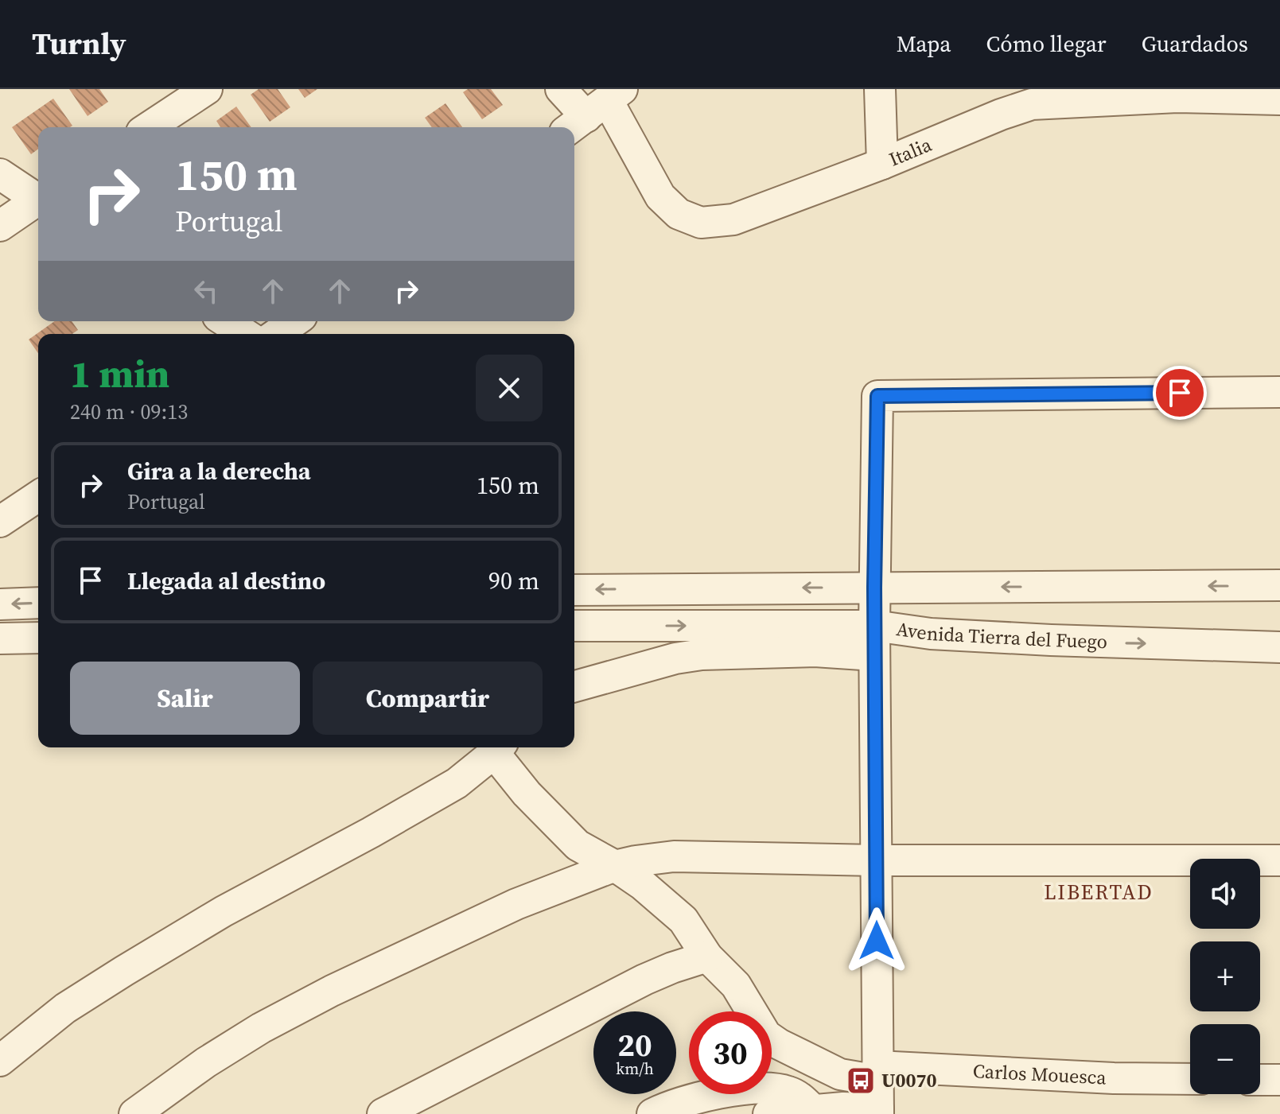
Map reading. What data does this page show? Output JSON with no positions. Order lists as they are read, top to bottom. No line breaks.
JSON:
{"streets":{"street":["Italia","Avenida Tierra del Fuego","Carlos Mouesca"]},"districts":["LIBERTAD"],"places":{"bus stop":["U0070"]},"page":{"header":"Turnly","nav":["Mapa","Cómo llegar","Guardados"],"turn":["150 m","Portugal"],"heading":["1 min","240 m · 09:13"],"list":[{"name":"Gira a la derecha","note":"Portugal","value":"150 m"},{"name":"Llegada al destino","value":"90 m"}],"buttons":["Salir","Compartir"],"map_buttons":["+","−"],"speed":"20 km/h","limit":"30"}}
